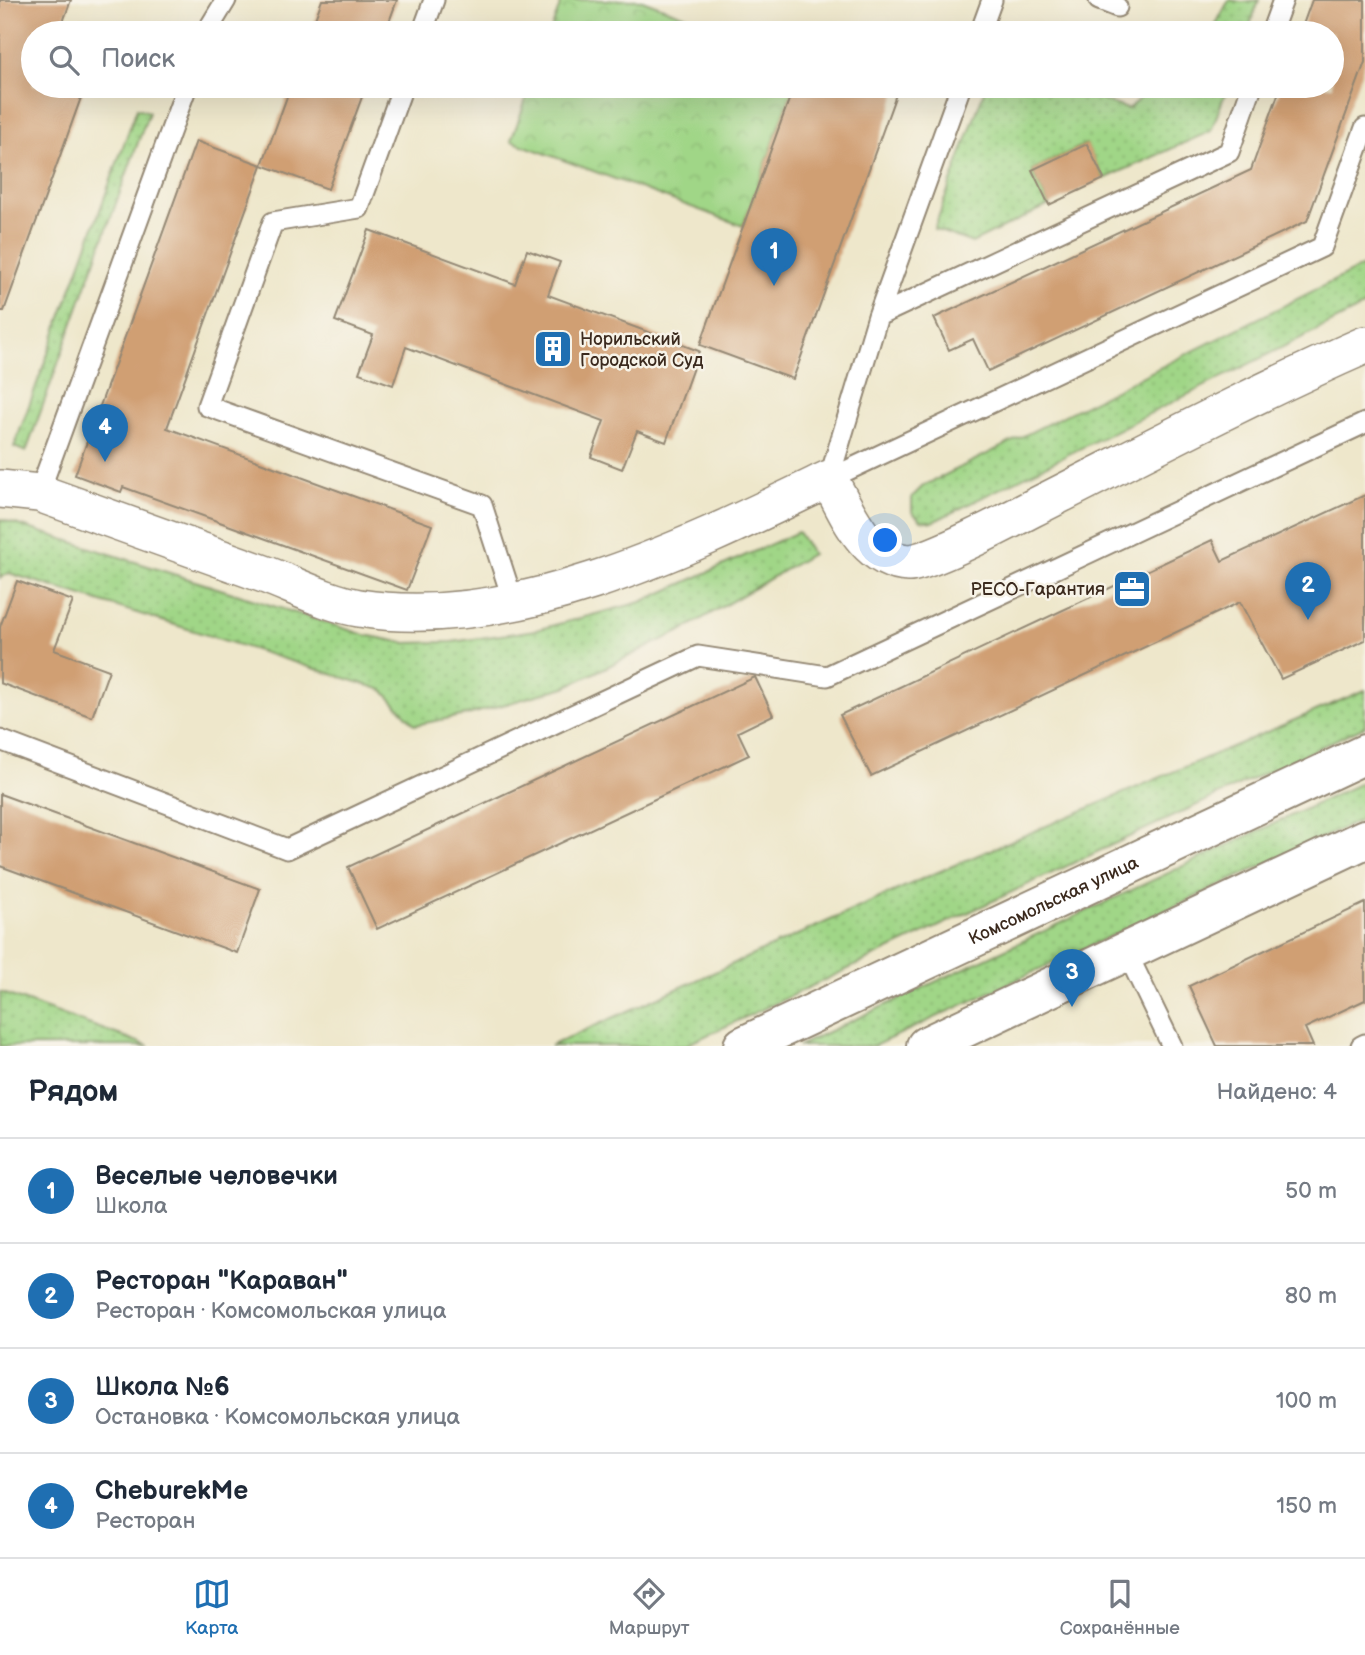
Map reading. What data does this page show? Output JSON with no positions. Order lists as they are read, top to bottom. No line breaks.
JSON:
{"streets":{"street":["Комсомольская улица"]},"places":{"building":["Норильский Городской Суд"],"office":["РЕСО-Гарантия"]},"page":{"search":"Поиск","pins":["1","4","2","3"],"heading":["Рядом","Найдено: 4"],"list":[{"mark":"1","name":"Веселые человечки","note":"Школа","value":"50 m"},{"mark":"2","name":"Ресторан \"Караван\"","note":"Ресторан · Комсомольская улица","value":"80 m"},{"mark":"3","name":"Школа №6","note":"Остановка · Комсомольская улица","value":"100 m"},{"mark":"4","name":"CheburekMe","note":"Ресторан","value":"150 m"}],"nav":["Карта","Маршрут","Сохранённые"]}}
